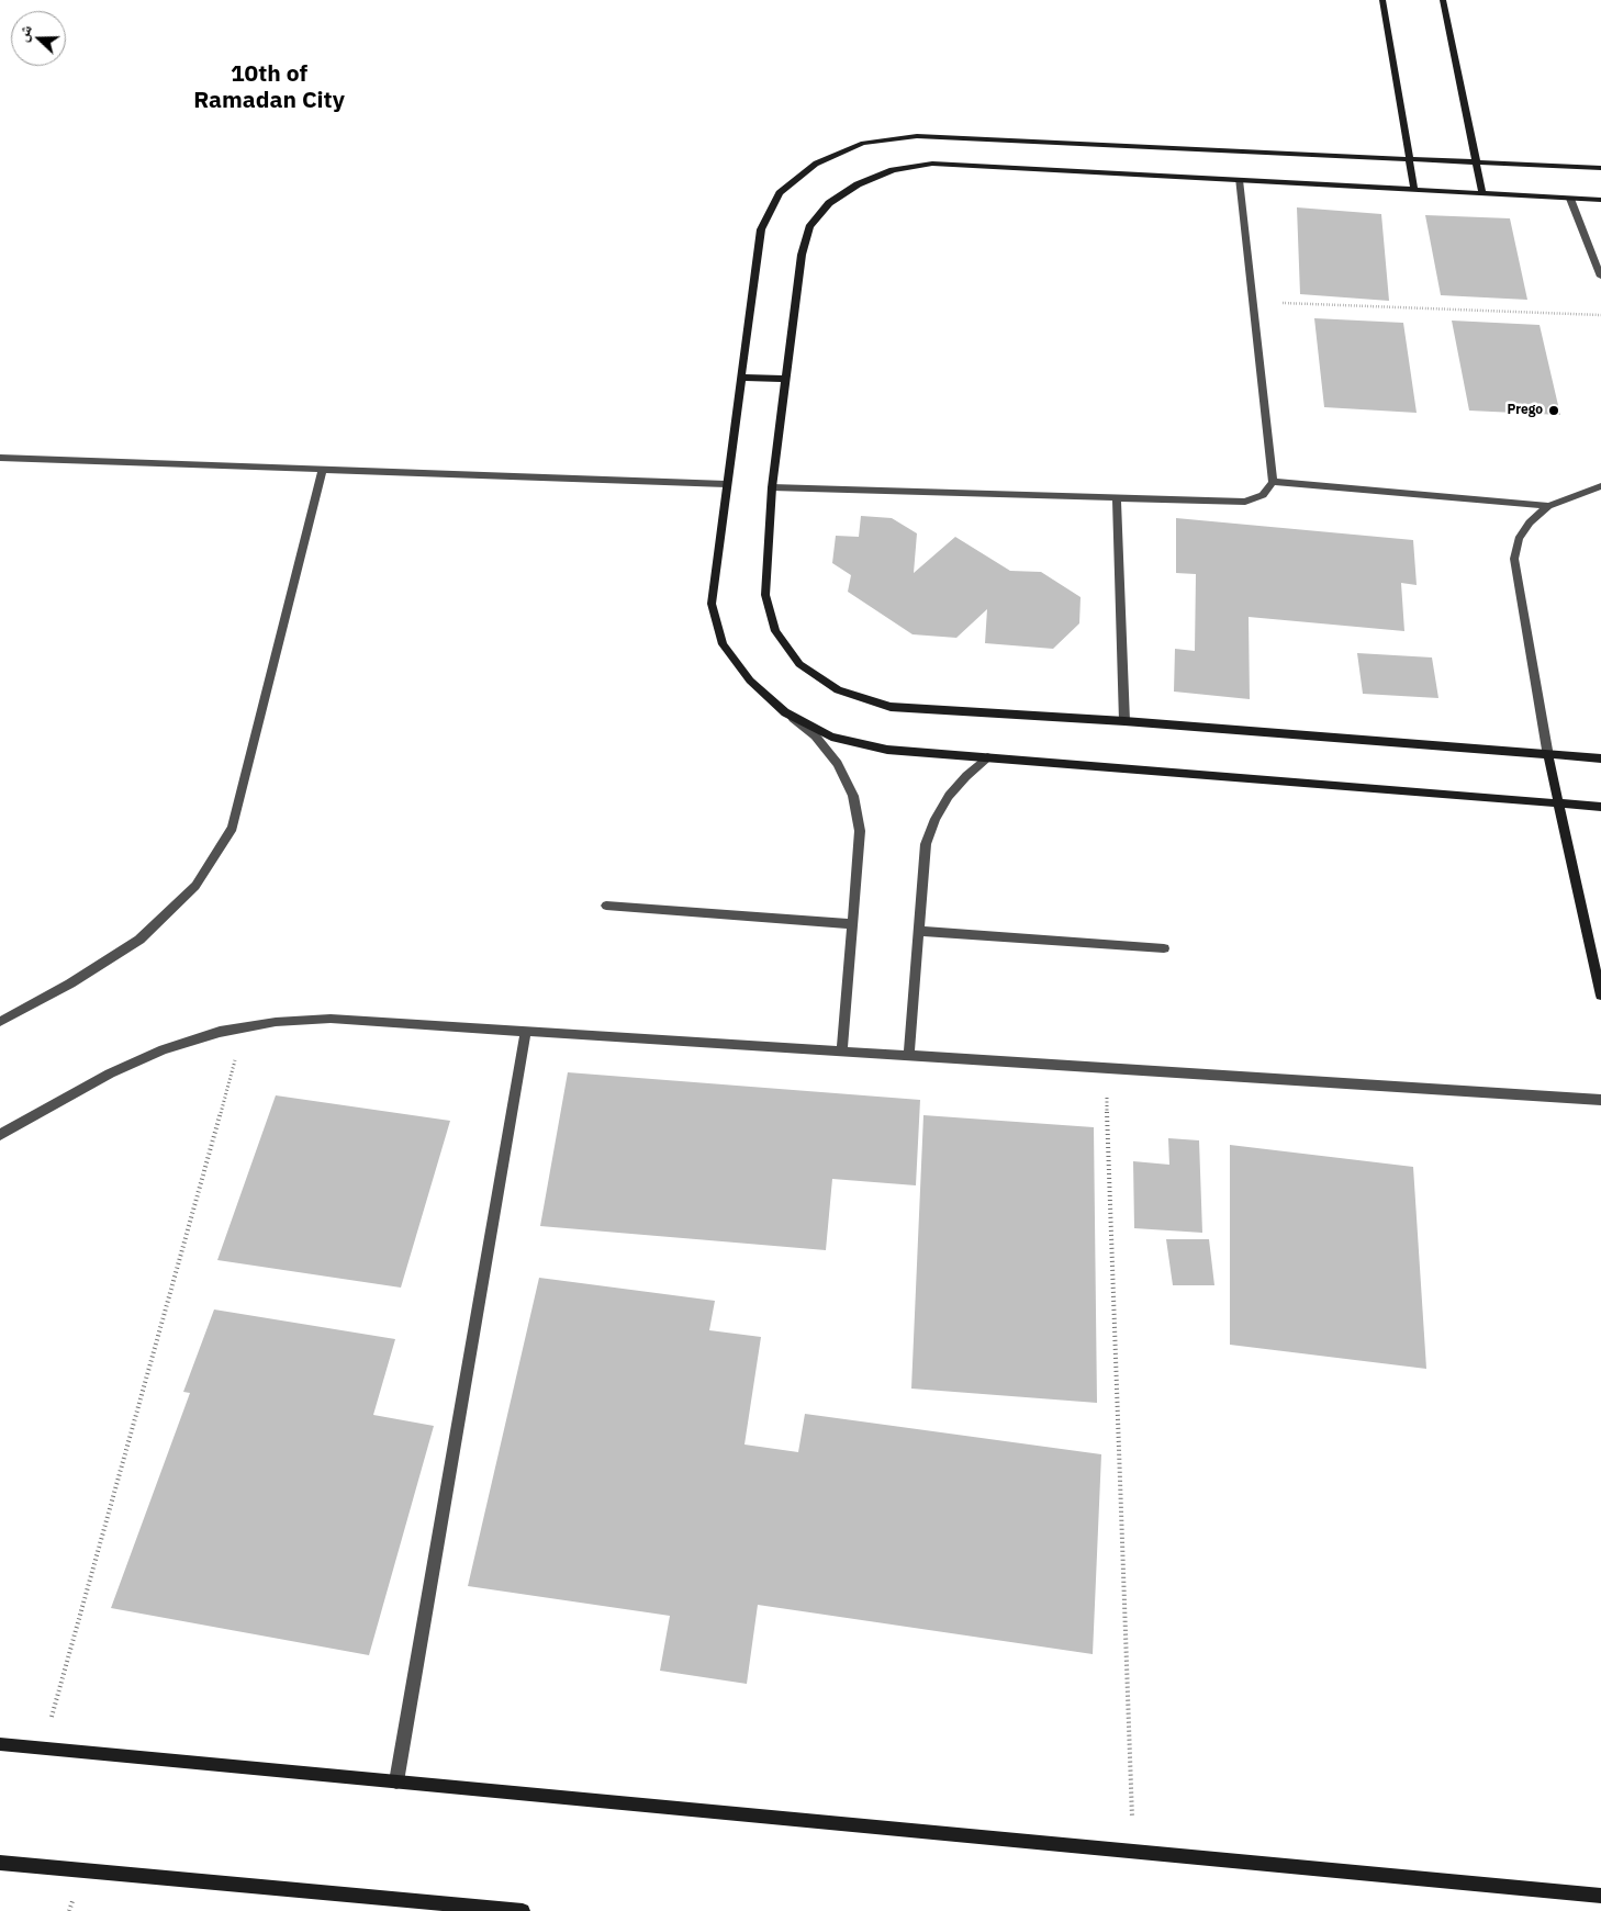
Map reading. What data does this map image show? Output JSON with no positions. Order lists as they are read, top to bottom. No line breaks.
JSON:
{"districts":["10th of Ramadan City"],"places":["Prego"],"north":"left"}
